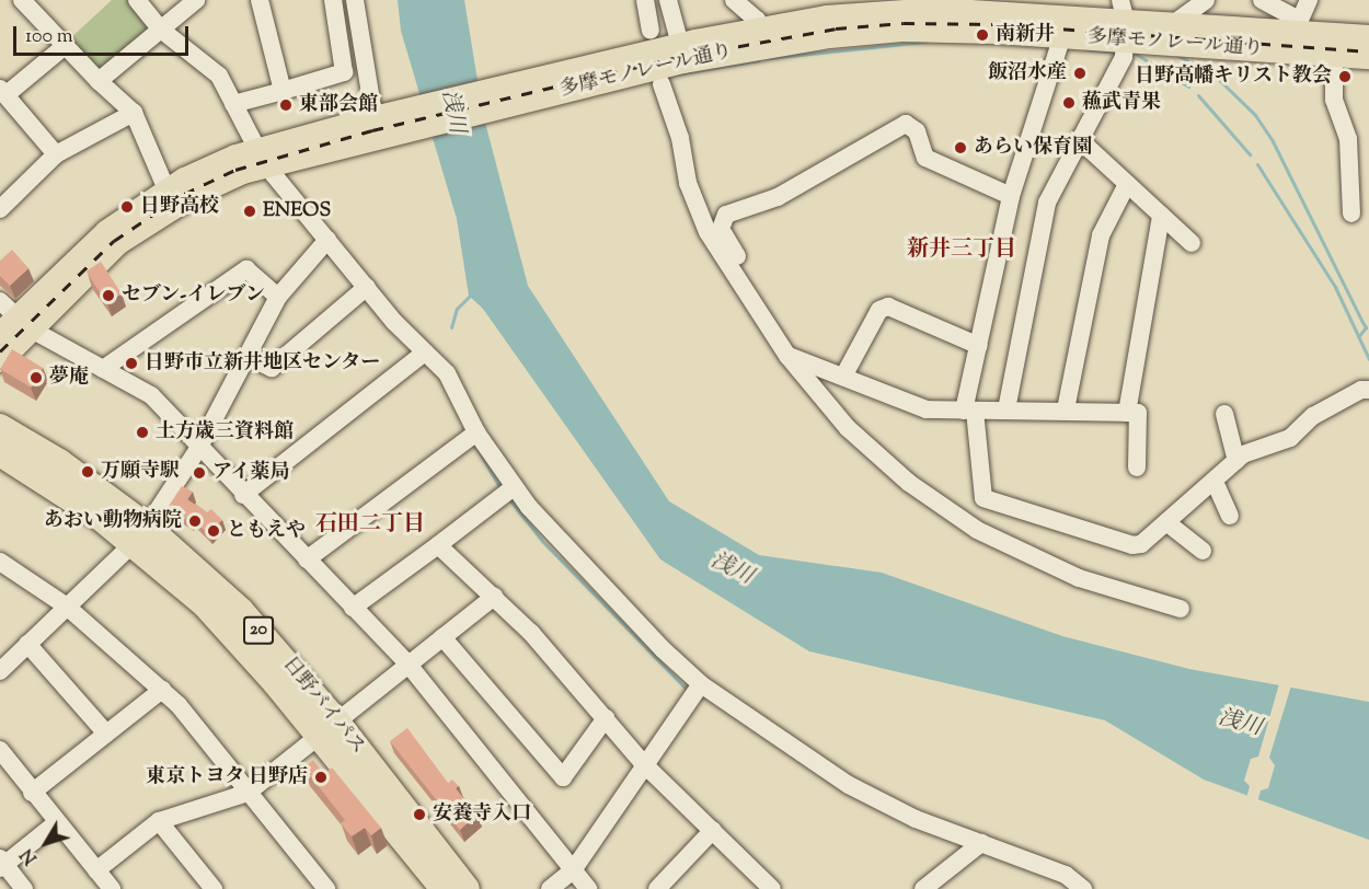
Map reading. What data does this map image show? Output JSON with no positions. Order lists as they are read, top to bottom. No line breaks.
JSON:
{"streets":{"highway":["20","日野バイパス"],"main road":["多摩モノレール通り"]},"districts":["新井三丁目","石田二丁目"],"water":["浅川"],"places":["南新井","飯沼水産","日野高幡キリスト教会","蘓武青果","東部会館","あらい保育園","日野高校","ENEOS","セブン-イレブン","日野市立新井地区センター","夢庵","土方歳三資料館","万願寺駅","アイ薬局","あおい動物病院","ともえや","東京トヨタ 日野店","安養寺入口"],"scale_bar":"100 m","north":"bottom left"}
